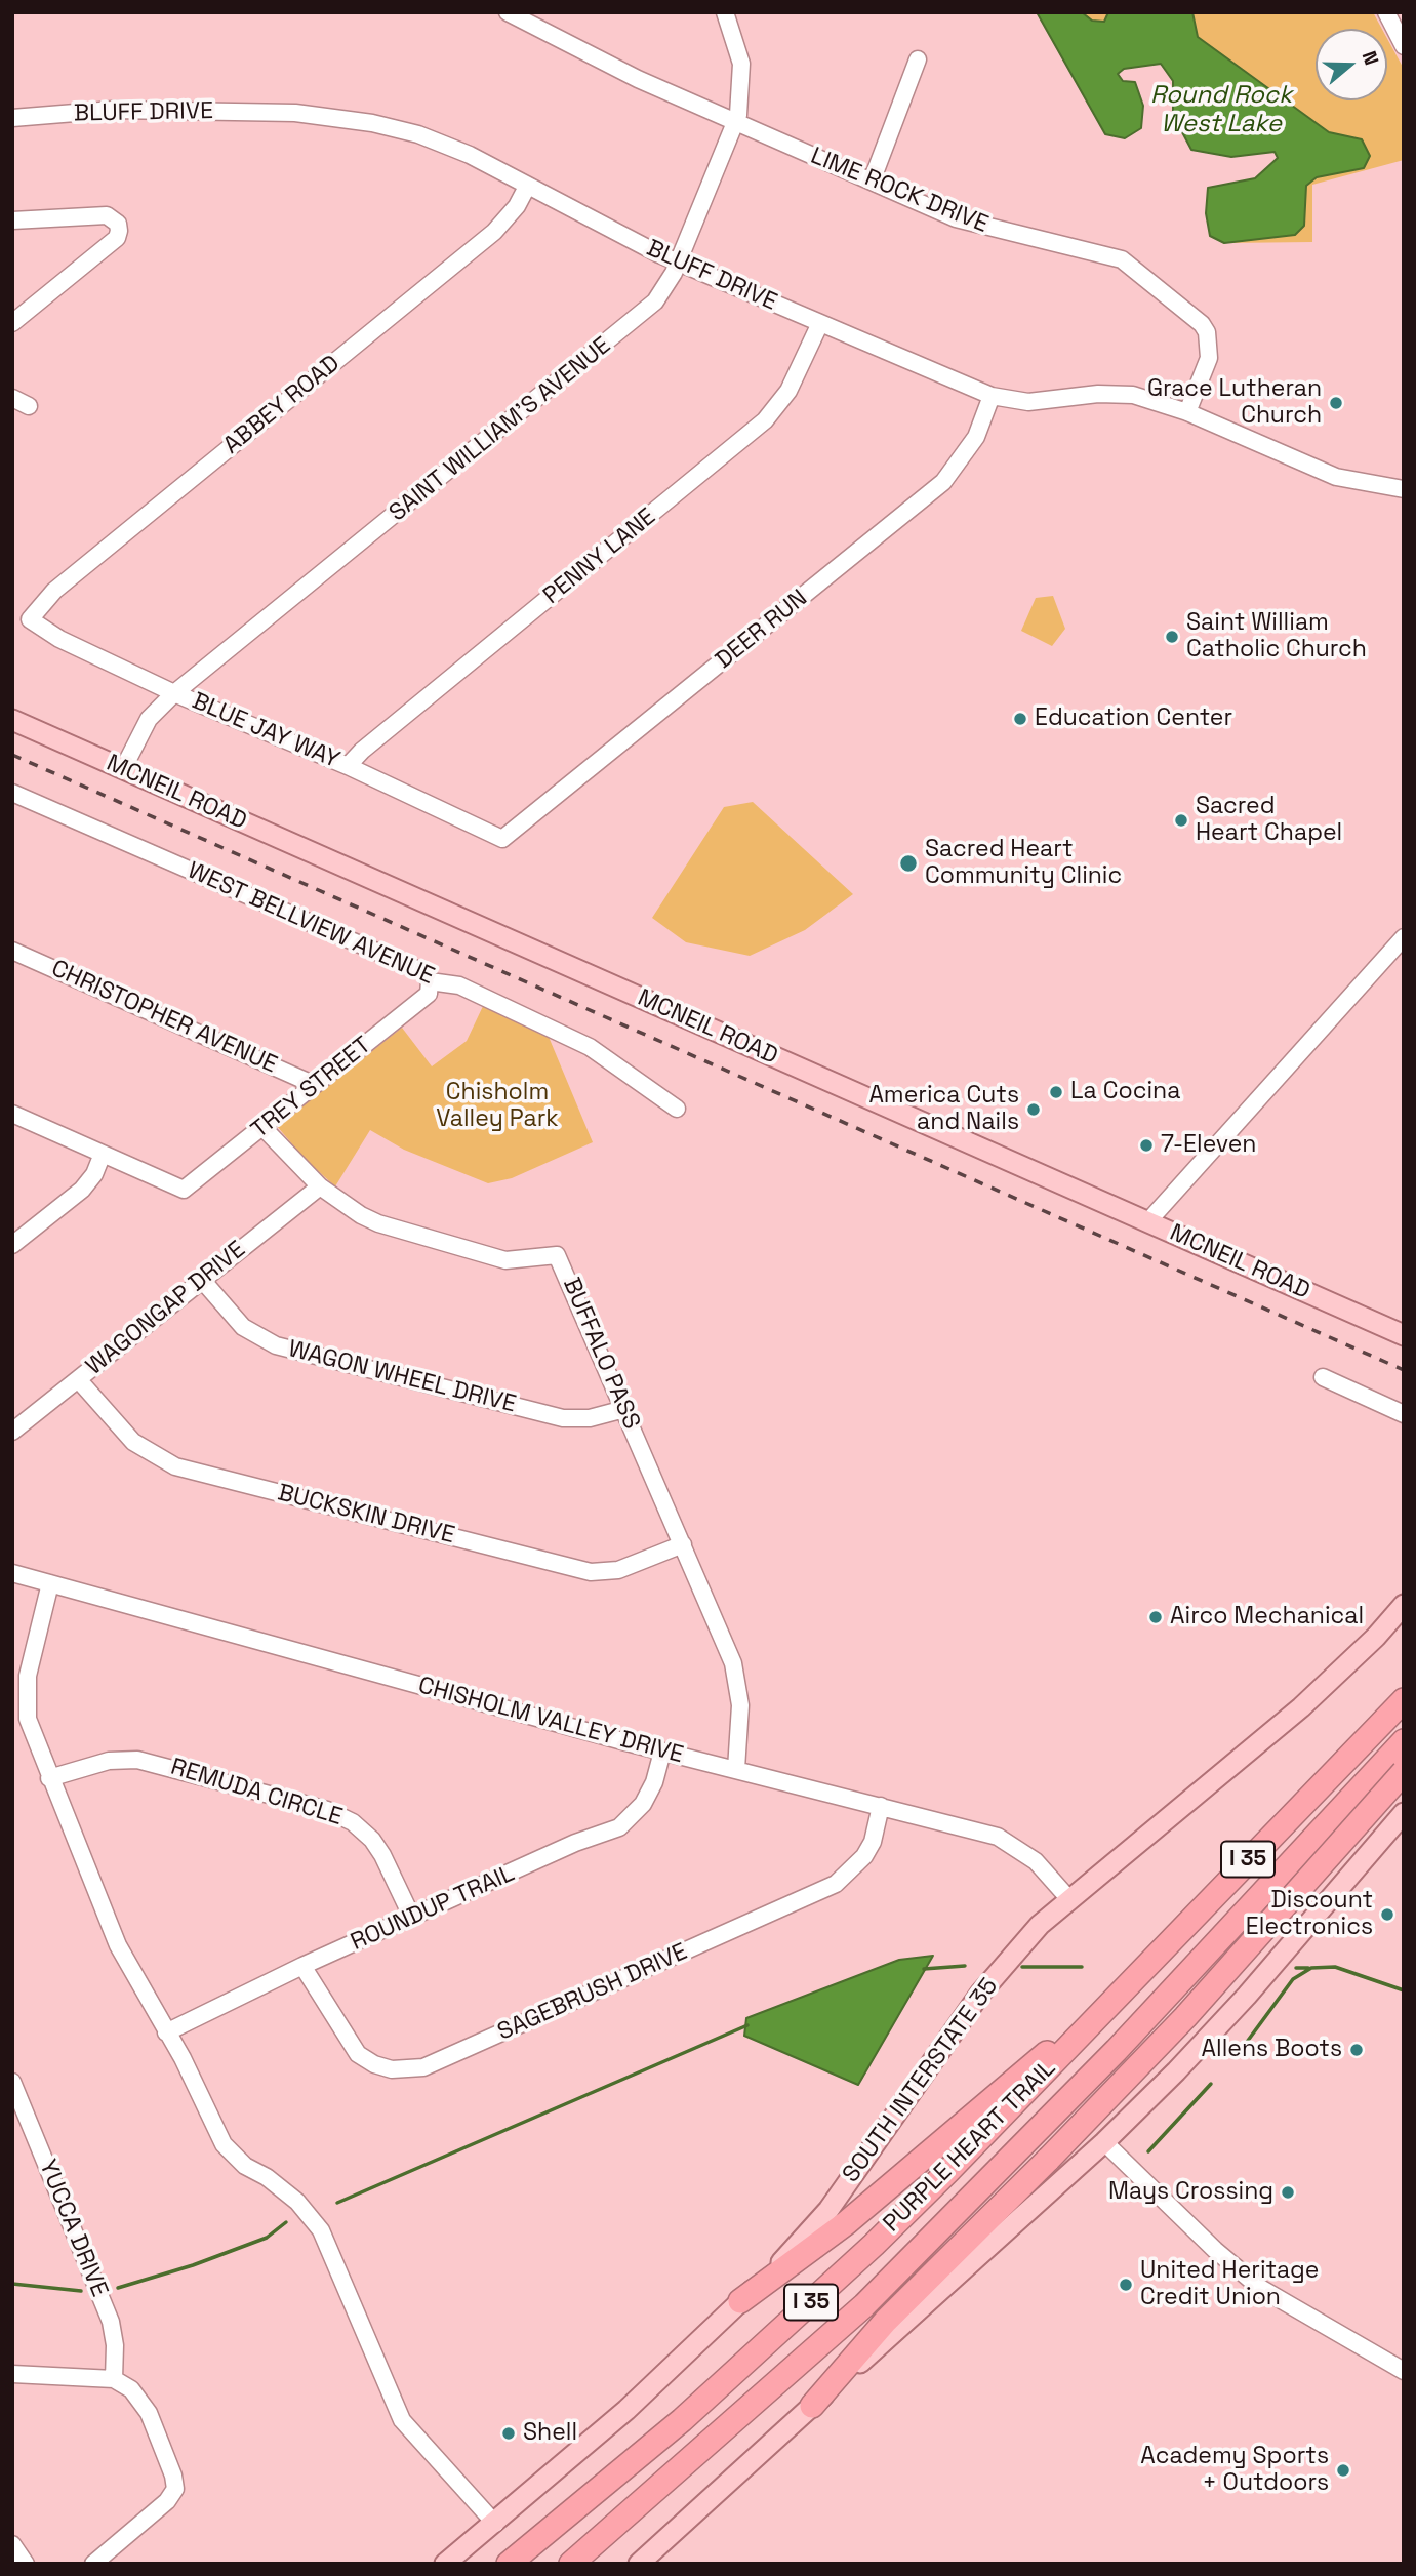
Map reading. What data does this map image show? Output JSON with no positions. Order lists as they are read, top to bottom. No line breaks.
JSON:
{"streets":{"highway":["I 35","PURPLE HEART TRAIL"],"main road":["MCNEIL ROAD","SOUTH INTERSTATE 35"],"street":["BLUFF DRIVE","LIME ROCK DRIVE","ABBEY ROAD","SAINT WILLIAM'S AVENUE","PENNY LANE","DEER RUN","BLUE JAY WAY","WEST BELLVIEW AVENUE","CHRISTOPHER AVENUE","TREY STREET","WAGONGAP DRIVE","BUFFALO PASS","WAGON WHEEL DRIVE","BUCKSKIN DRIVE","CHISHOLM VALLEY DRIVE","REMUDA CIRCLE","ROUNDUP TRAIL","SAGEBRUSH DRIVE","YUCCA DRIVE"]},"crossings":[["BLUFF DRIVE","LIME ROCK DRIVE"],["BLUFF DRIVE","ABBEY ROAD"],["BLUFF DRIVE","SAINT WILLIAM'S AVENUE"],["BLUFF DRIVE","PENNY LANE"],["BLUFF DRIVE","DEER RUN"],["LIME ROCK DRIVE","SAINT WILLIAM'S AVENUE"],["ABBEY ROAD","BLUE JAY WAY"],["SAINT WILLIAM'S AVENUE","BLUE JAY WAY"],["SAINT WILLIAM'S AVENUE","MCNEIL ROAD"],["PENNY LANE","BLUE JAY WAY"],["DEER RUN","BLUE JAY WAY"],["WEST BELLVIEW AVENUE","TREY STREET"],["CHRISTOPHER AVENUE","TREY STREET"],["TREY STREET","BUFFALO PASS"],["WAGONGAP DRIVE","BUFFALO PASS"],["WAGONGAP DRIVE","WAGON WHEEL DRIVE"],["WAGONGAP DRIVE","BUCKSKIN DRIVE"],["BUFFALO PASS","WAGON WHEEL DRIVE"],["BUFFALO PASS","BUCKSKIN DRIVE"],["BUFFALO PASS","CHISHOLM VALLEY DRIVE"],["CHISHOLM VALLEY DRIVE","ROUNDUP TRAIL"],["CHISHOLM VALLEY DRIVE","SAGEBRUSH DRIVE"],["CHISHOLM VALLEY DRIVE","SOUTH INTERSTATE 35"],["REMUDA CIRCLE","ROUNDUP TRAIL"],["ROUNDUP TRAIL","SAGEBRUSH DRIVE"]],"water":["Round Rock West Lake"],"parks":["Chisholm Valley Park"],"places":["Grace Lutheran Church","Saint William Catholic Church","Education Center","Sacred Heart Chapel","Sacred Heart Community Clinic","La Cocina","America Cuts and Nails","7-Eleven","Airco Mechanical","Discount Electronics","Allens Boots","Mays Crossing","United Heritage Credit Union","Shell","Academy Sports + Outdoors"],"north":"right"}
